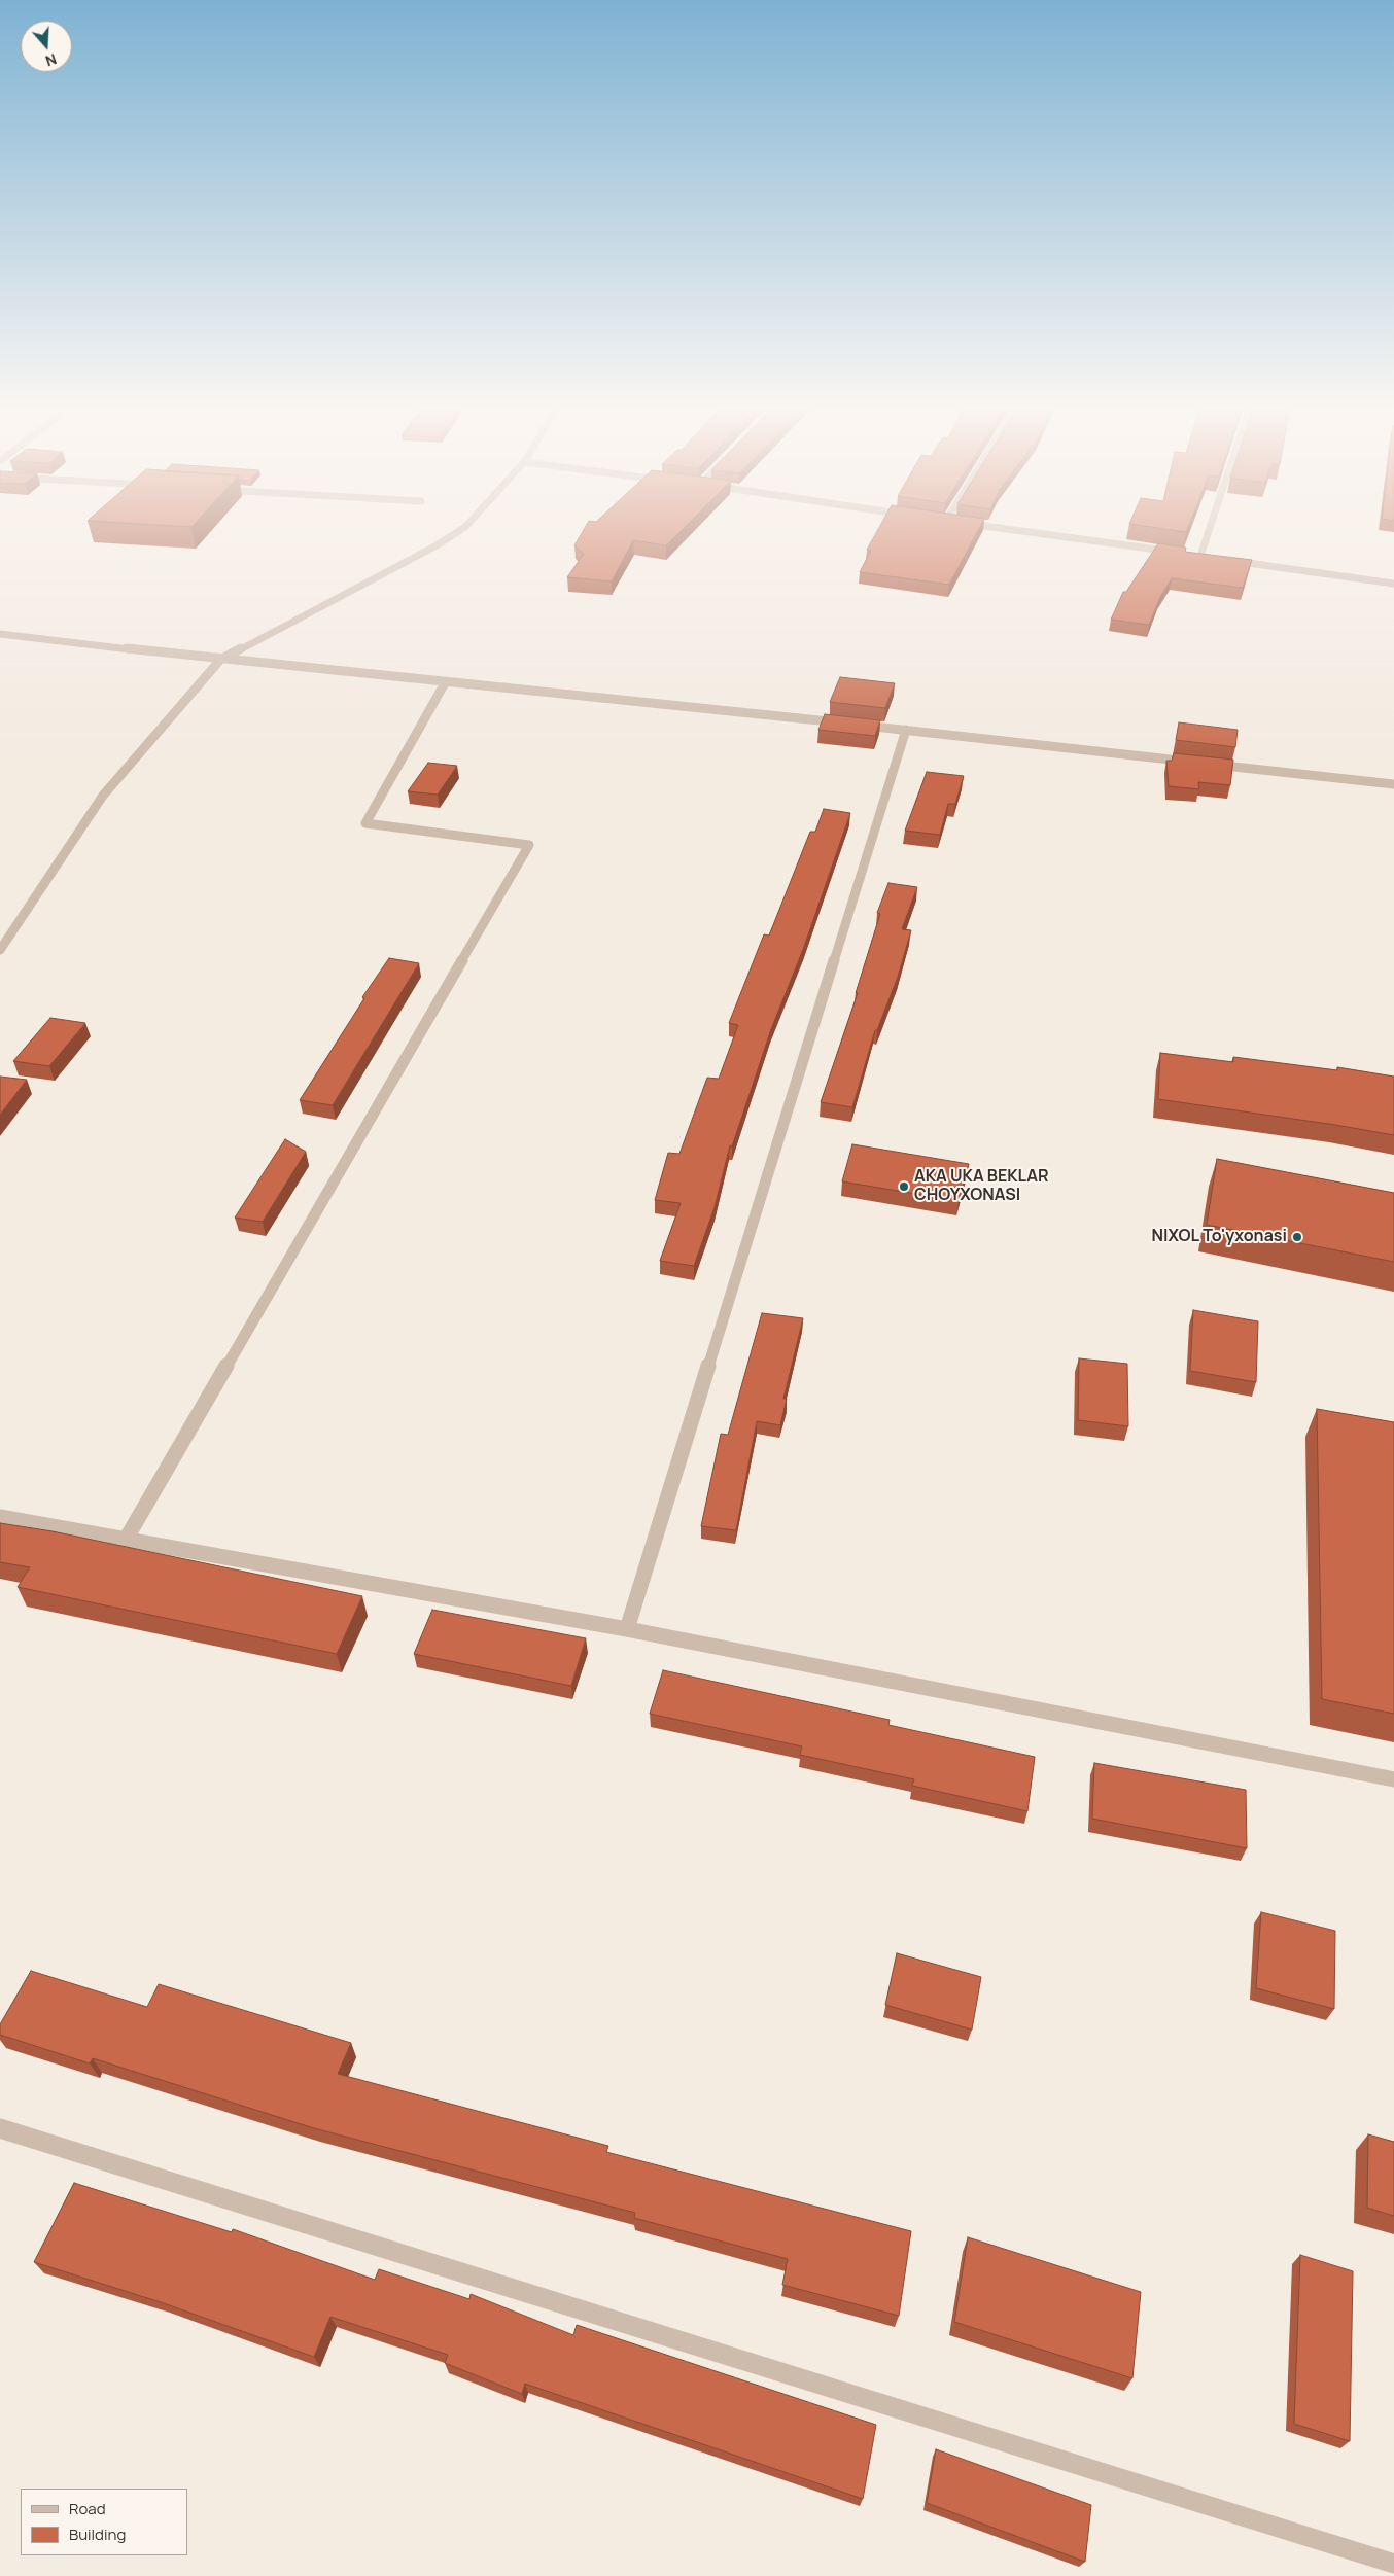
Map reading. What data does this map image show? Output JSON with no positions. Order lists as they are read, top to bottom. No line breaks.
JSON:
{"places":["AKA UKA BEKLAR CHOYXONASI","NIXOL To'yxonasi"],"legend":["Road","Building"],"north":"bottom"}
